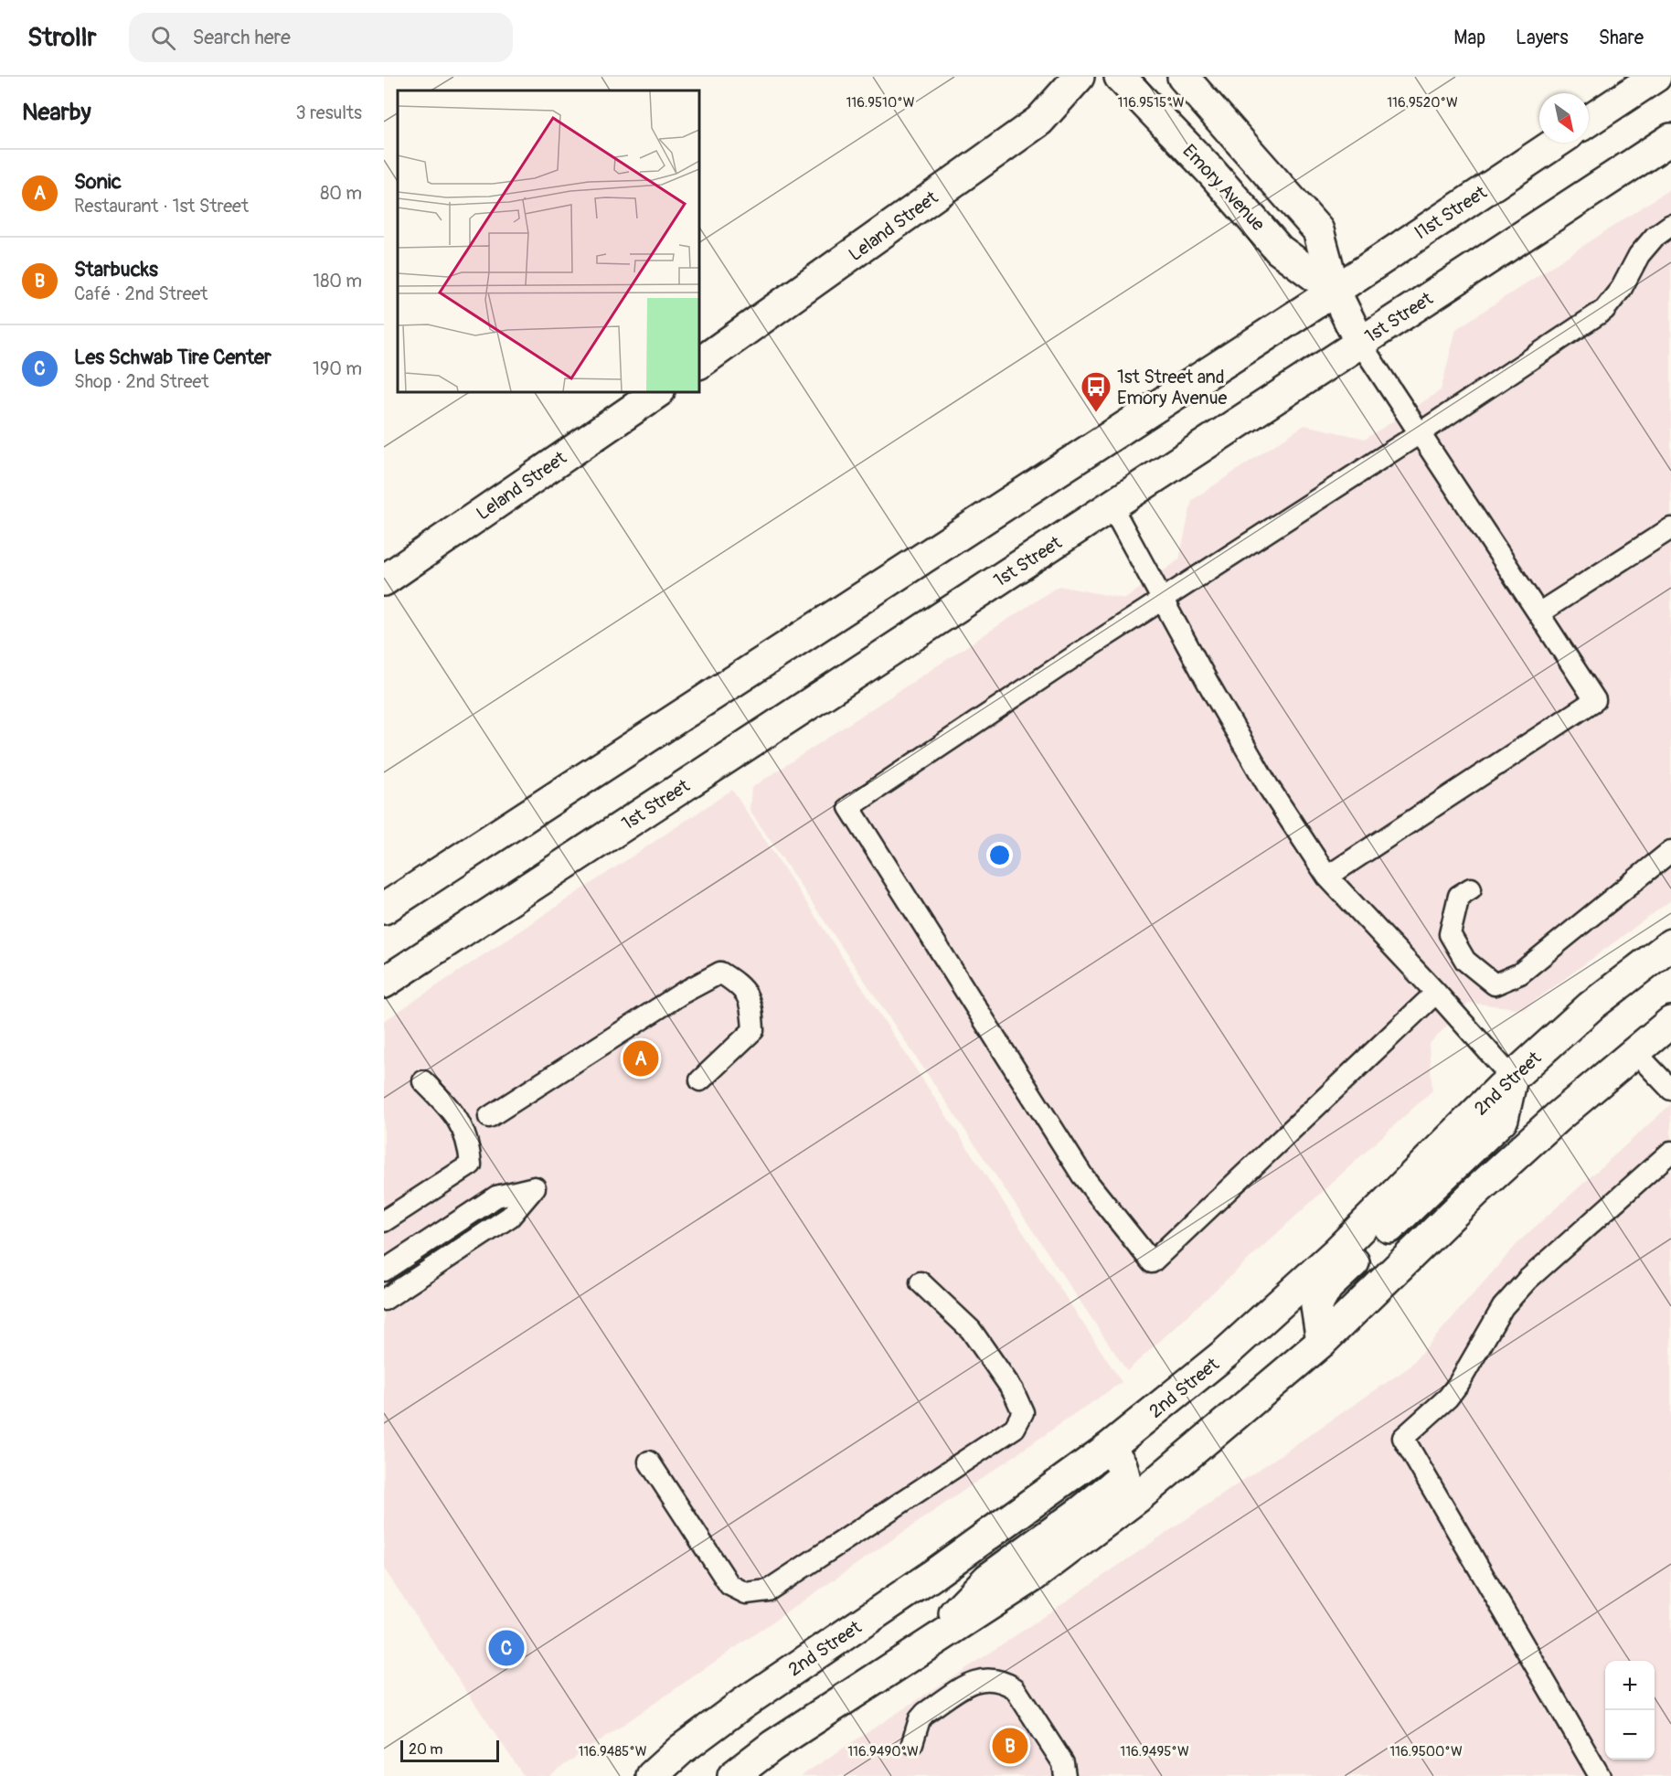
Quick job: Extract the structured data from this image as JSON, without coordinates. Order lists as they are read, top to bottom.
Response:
{
  "streets": {
    "street": [
      "Emory Avenue",
      "l1st Street",
      "Leland Street",
      "1st Street",
      "2nd Street"
    ]
  },
  "crossings": [
    ["Emory Avenue", "l1st Street"],
    ["Emory Avenue", "1st Street"]
  ],
  "places": {
    "bus stop": ["1st Street and Emory Avenue"]
  },
  "scale_bar": "20 m",
  "north": "bottom right",
  "page": {
    "header": "Strollr",
    "search": "Search here",
    "nav": ["Map", "Layers", "Share"],
    "heading": ["Nearby", "3 results"],
    "list": [
      {
        "mark": "A",
        "name": "Sonic",
        "note": "Restaurant · 1st Street",
        "value": "80 m"
      },
      {
        "mark": "B",
        "name": "Starbucks",
        "note": "Café · 2nd Street",
        "value": "180 m"
      },
      {
        "mark": "C",
        "name": "Les Schwab Tire Center",
        "note": "Shop · 2nd Street",
        "value": "190 m"
      }
    ],
    "pins": ["A", "C", "B"],
    "map_buttons": ["+", "−"],
    "scale": "20 m"
  },
  "coordinates": [
    "116.9510°W",
    "116.9515°W",
    "116.9520°W",
    "116.9485°W",
    "116.9490°W",
    "116.9495°W",
    "116.9500°W"
  ]
}
